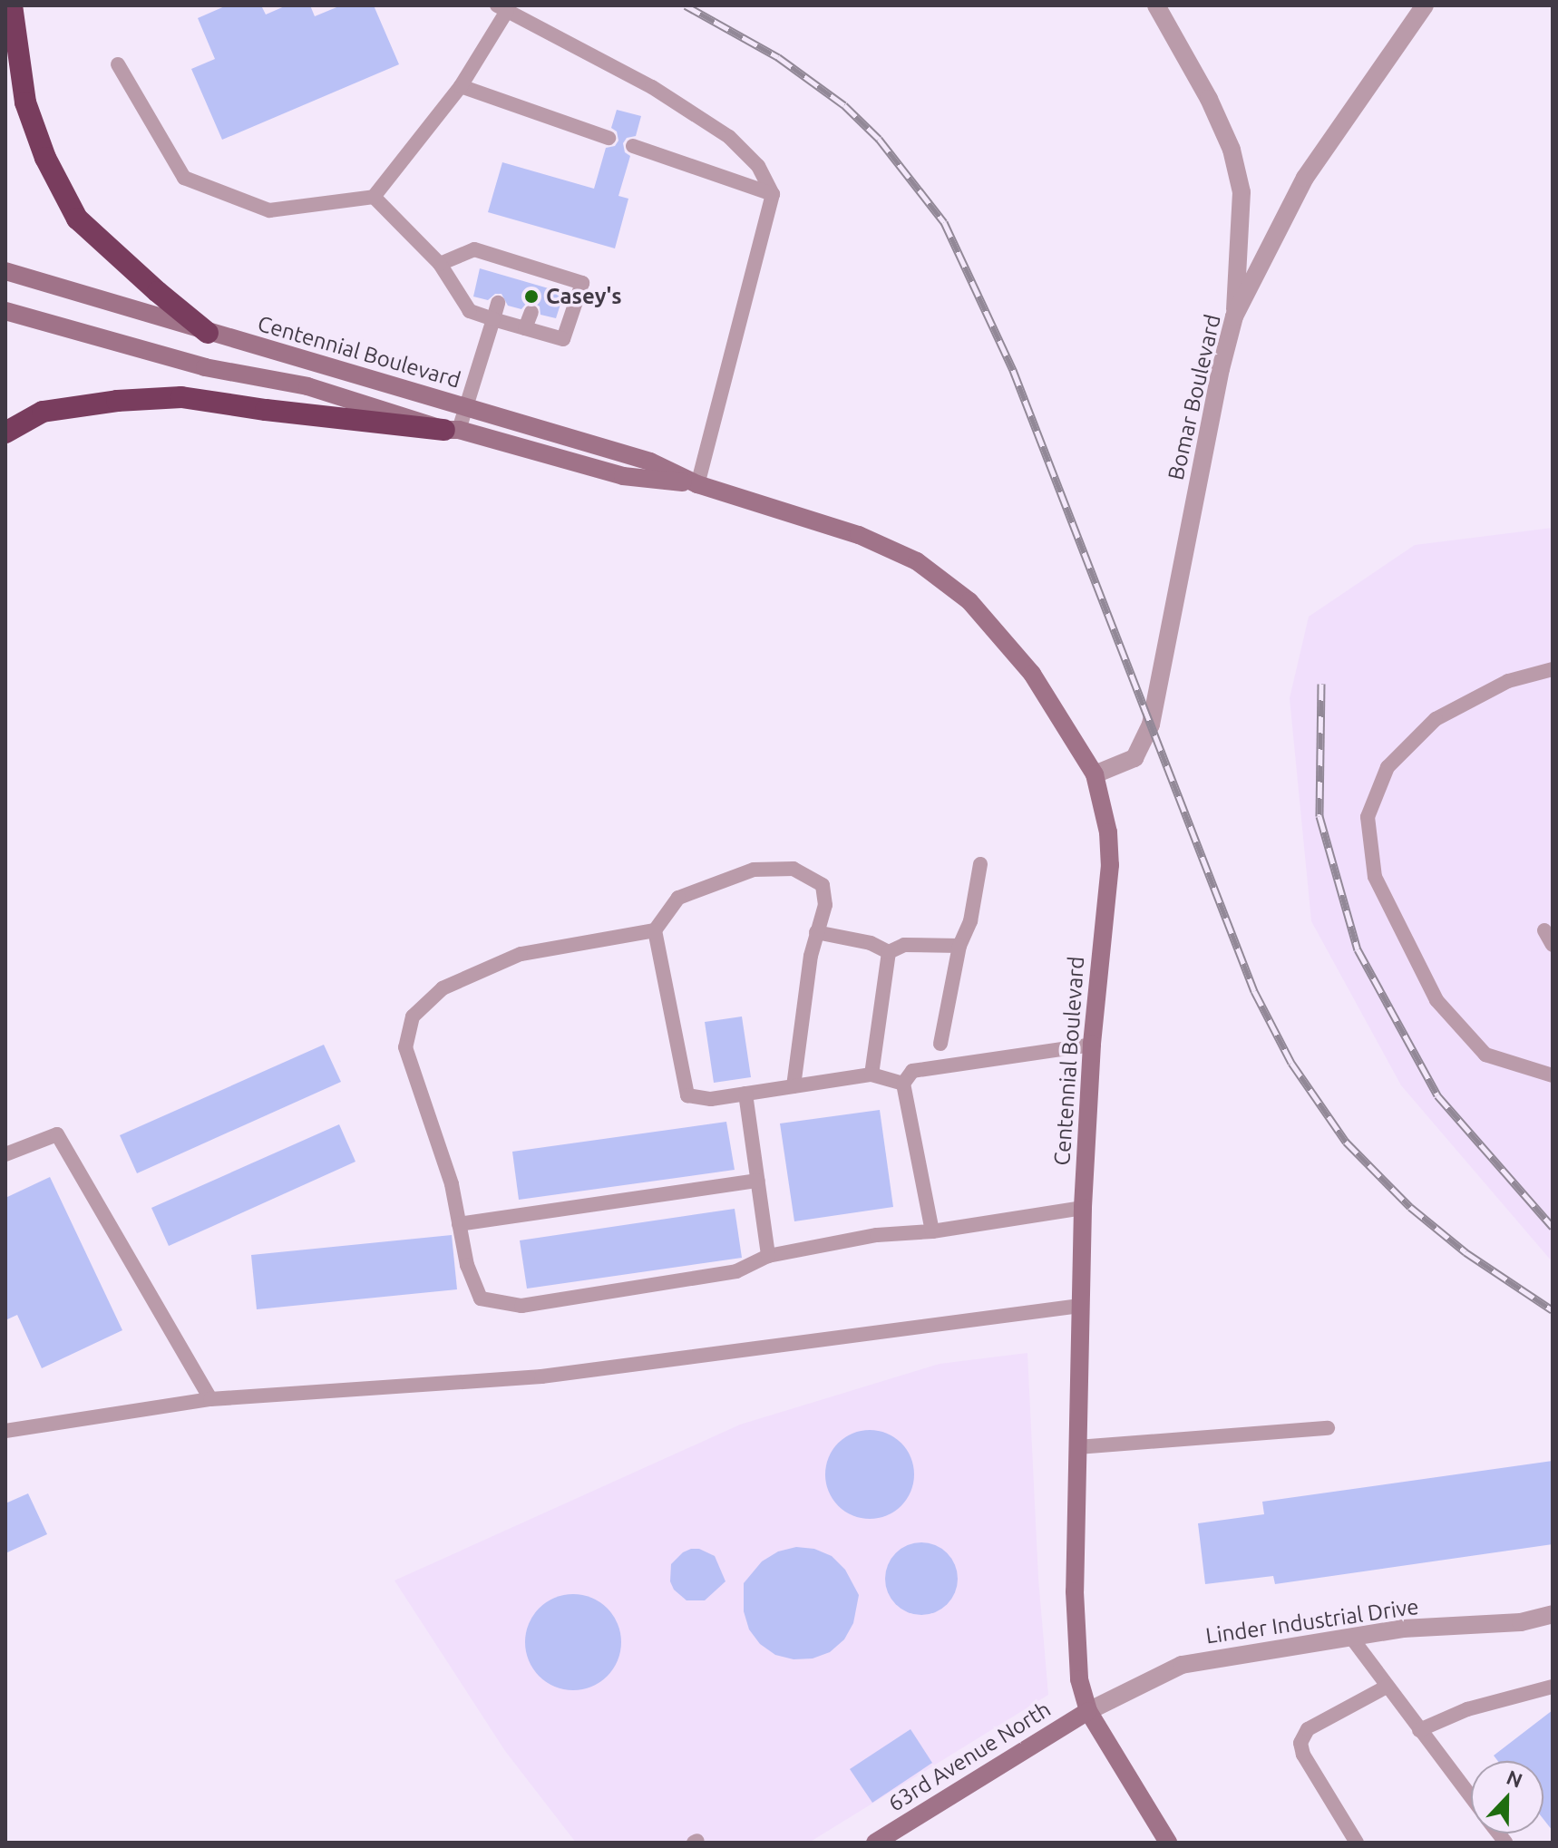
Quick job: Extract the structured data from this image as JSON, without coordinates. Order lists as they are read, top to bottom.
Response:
{
  "streets": {
    "main road": ["Centennial Boulevard", "63rd Avenue North"],
    "street": ["Bomar Boulevard", "Linder Industrial Drive"]
  },
  "crossings": [
    ["Centennial Boulevard", "Bomar Boulevard"],
    ["Centennial Boulevard", "Linder Industrial Drive"],
    ["Centennial Boulevard", "63rd Avenue North"],
    ["Linder Industrial Drive", "63rd Avenue North"]
  ],
  "places": ["Casey's"],
  "north": "top"
}
